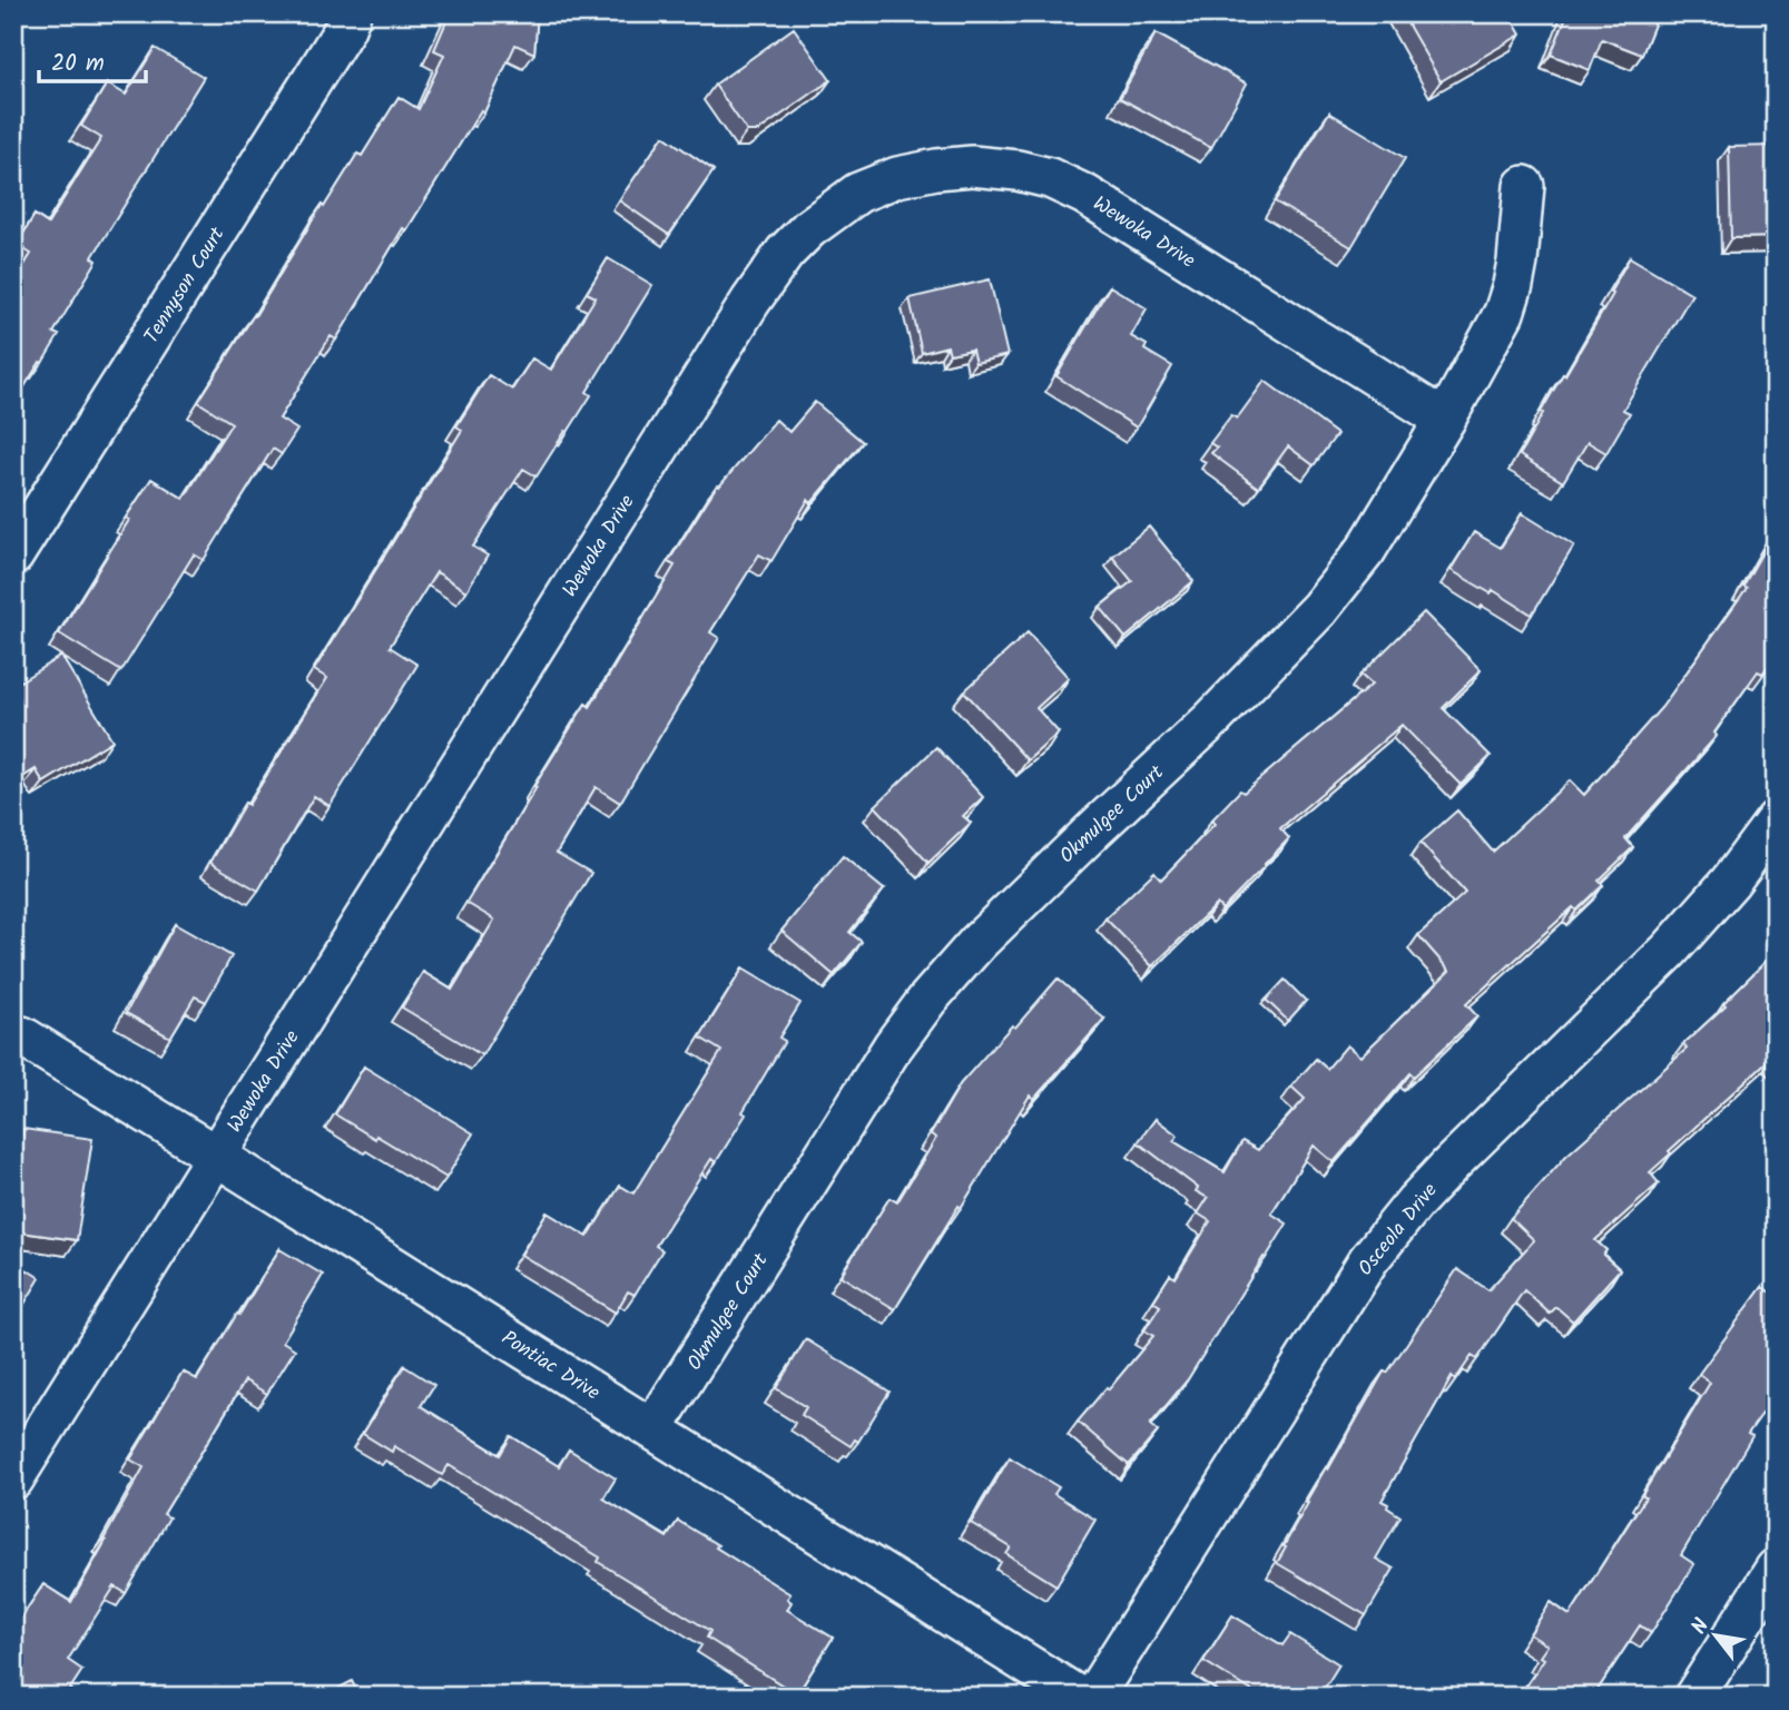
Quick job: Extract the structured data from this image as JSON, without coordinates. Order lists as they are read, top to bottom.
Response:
{
  "streets": {
    "street": [
      "Wewoka Drive",
      "Tennyson Court",
      "Okmulgee Court",
      "Osceola Drive",
      "Pontiac Drive"
    ]
  },
  "crossings": [
    ["Wewoka Drive", "Okmulgee Court"],
    ["Wewoka Drive", "Pontiac Drive"],
    ["Okmulgee Court", "Pontiac Drive"]
  ],
  "scale_bar": "20 m",
  "north": "top left"
}
